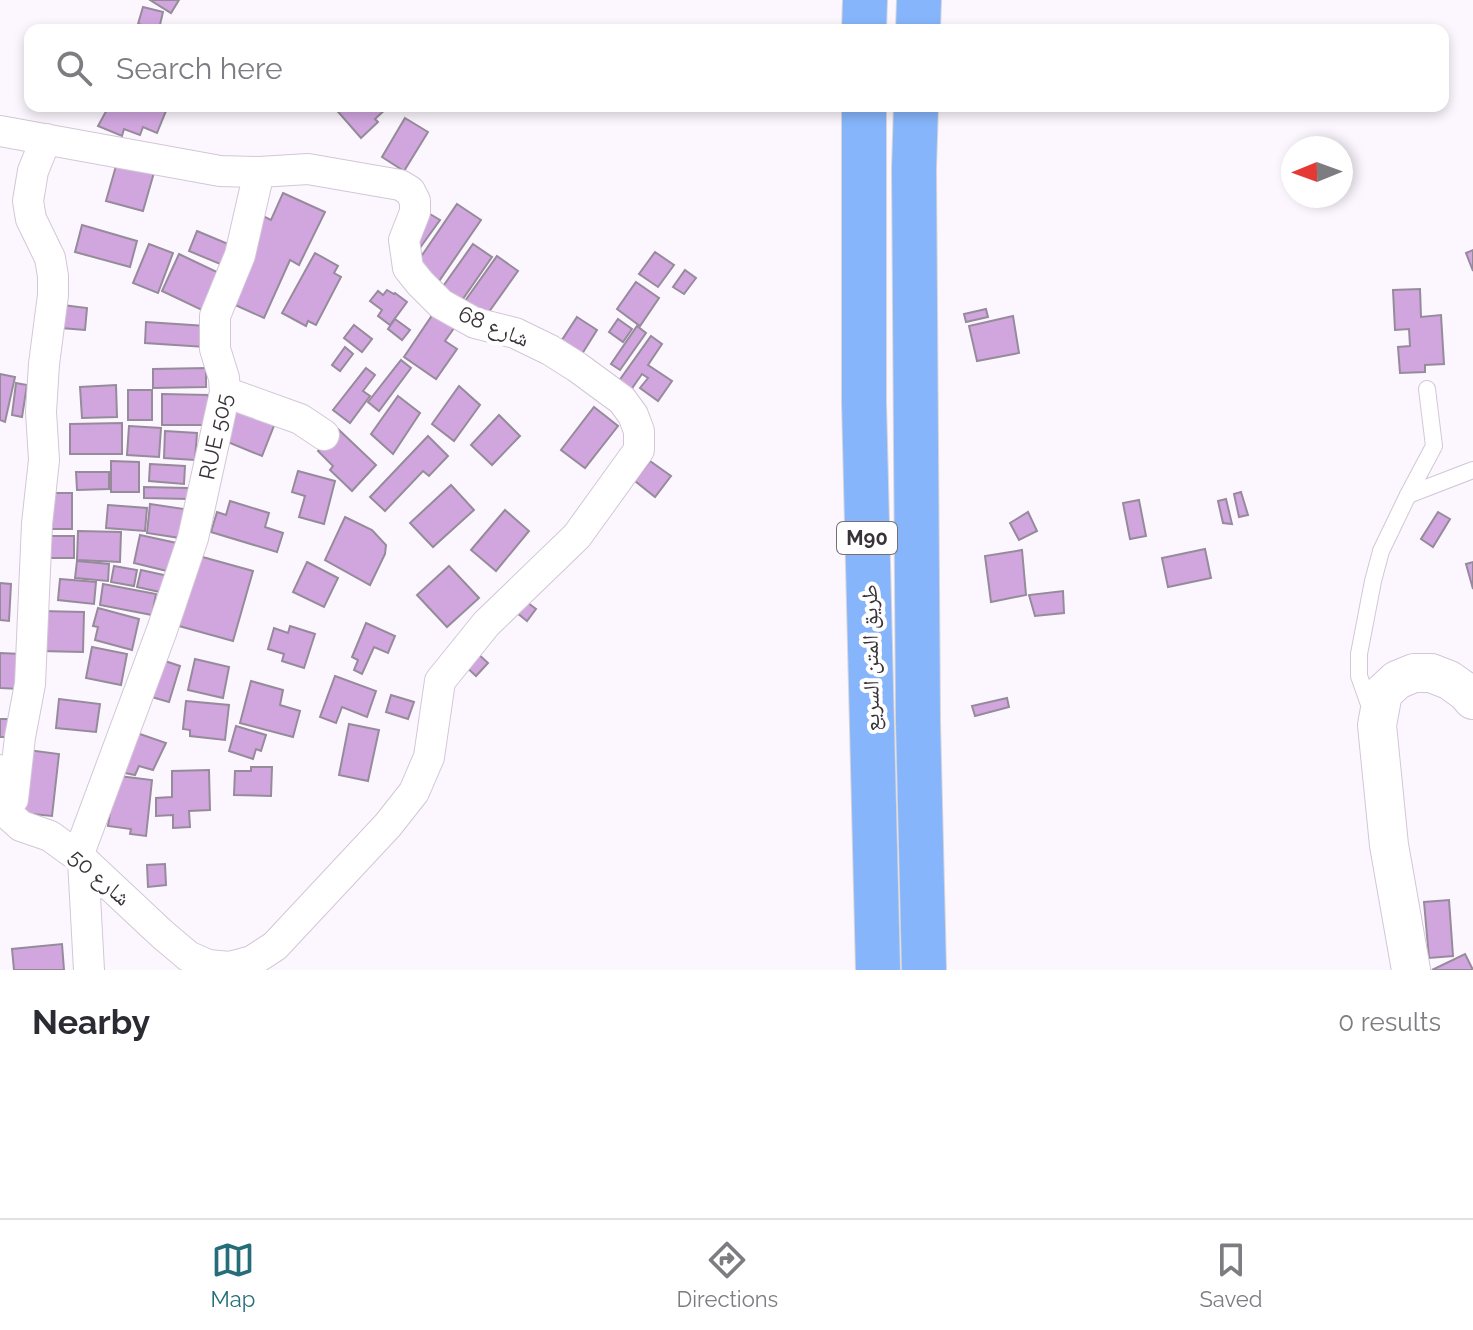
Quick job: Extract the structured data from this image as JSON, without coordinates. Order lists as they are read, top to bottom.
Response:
{
  "streets": {
    "highway": ["M90", "طريق المتن السريع"],
    "street": ["شارع 68", "RUE 505", "شارع 50"]
  },
  "crossings": [
    ["شارع 68", "RUE 505"],
    ["شارع 68", "شارع 50"],
    ["RUE 505", "شارع 50"]
  ],
  "north": "left",
  "page": {
    "search": "Search here",
    "heading": ["Nearby", "0 results"],
    "nav": ["Map", "Directions", "Saved"]
  }
}
